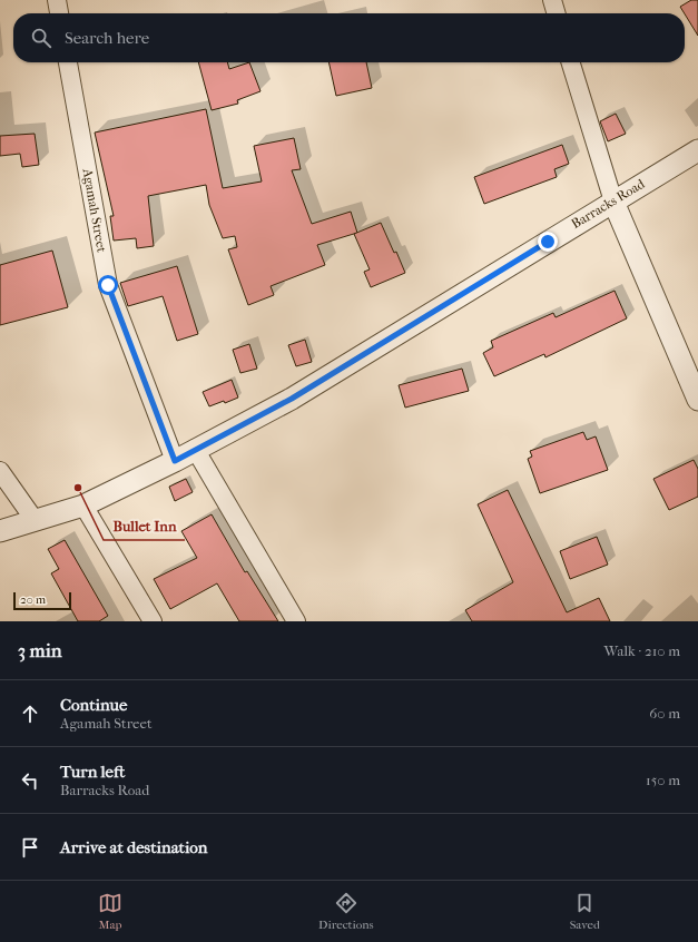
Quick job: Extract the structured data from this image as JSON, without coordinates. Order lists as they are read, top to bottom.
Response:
{
  "streets": {
    "street": ["Barracks Road", "Agamah Street"]
  },
  "crossings": [
    ["Barracks Road", "Agamah Street"]
  ],
  "places": ["Bullet Inn"],
  "scale_bar": "20 m",
  "page": {
    "search": "Search here",
    "scale": "20 m",
    "heading": ["3 min", "Walk · 210 m"],
    "list": [
      ["Continue", "Agamah Street", "60 m"],
      ["Turn left", "Barracks Road", "150 m"],
      "Arrive at destination"
    ],
    "nav": ["Map", "Directions", "Saved"]
  }
}
